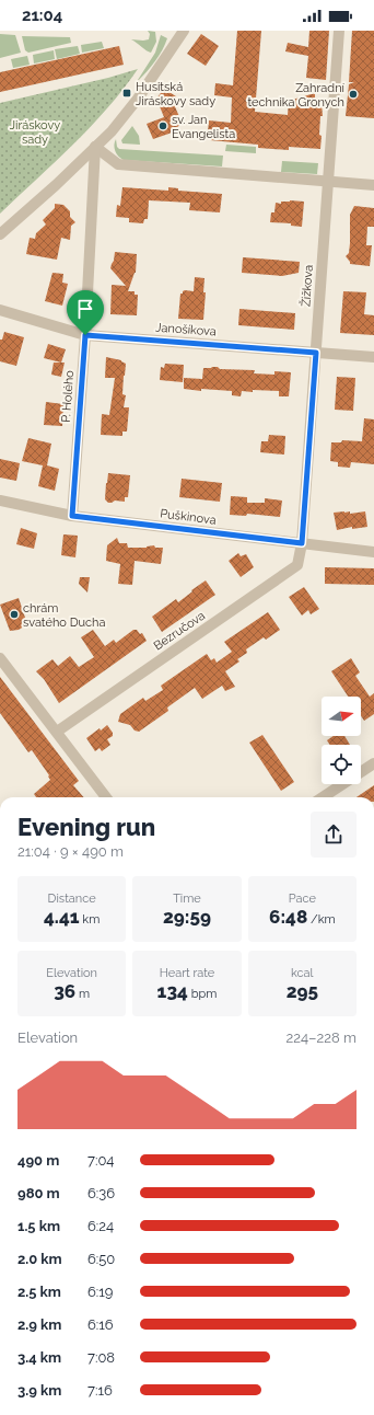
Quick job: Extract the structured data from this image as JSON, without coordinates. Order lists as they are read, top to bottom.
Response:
{
  "streets": {
    "street": [
      "Žižkova",
      "Janošíkova",
      "P. Holého",
      "Puškinova",
      "Bezručova"
    ]
  },
  "crossings": [
    ["Žižkova", "Janošíkova"],
    ["Žižkova", "Puškinova"],
    ["Žižkova", "Bezručova"],
    ["Janošíkova", "P. Holého"],
    ["P. Holého", "Puškinova"],
    ["Puškinova", "Bezručova"]
  ],
  "parks": ["Jiráskovy sady"],
  "places": {
    "transit": ["Husitská Jiráskovy sady"],
    "other": ["Zahradní technika Gronych", "sv. Jan Evangelista", "chrám svatého Ducha"]
  },
  "north": "right",
  "page": {
    "status": "21:04",
    "heading": ["Evening run", "21:04 · 9 × 490 m"],
    "stats": [
      ["Distance", "4.41 km"],
      ["Time", "29:59"],
      ["Pace", "6:48 /km"],
      ["Elevation", "36 m"],
      ["Heart rate", "134 bpm"],
      ["kcal", "295"]
    ],
    "chart": ["Elevation", "224–228 m"],
    "list": [
      {
        "name": "490 m",
        "note": "7:04"
      },
      {
        "name": "980 m",
        "note": "6:36"
      },
      {
        "name": "1.5 km",
        "note": "6:24"
      },
      {
        "name": "2.0 km",
        "note": "6:50"
      },
      {
        "name": "2.5 km",
        "note": "6:19"
      },
      {
        "name": "2.9 km",
        "note": "6:16"
      },
      {
        "name": "3.4 km",
        "note": "7:08"
      },
      {
        "name": "3.9 km",
        "note": "7:16"
      }
    ]
  }
}
